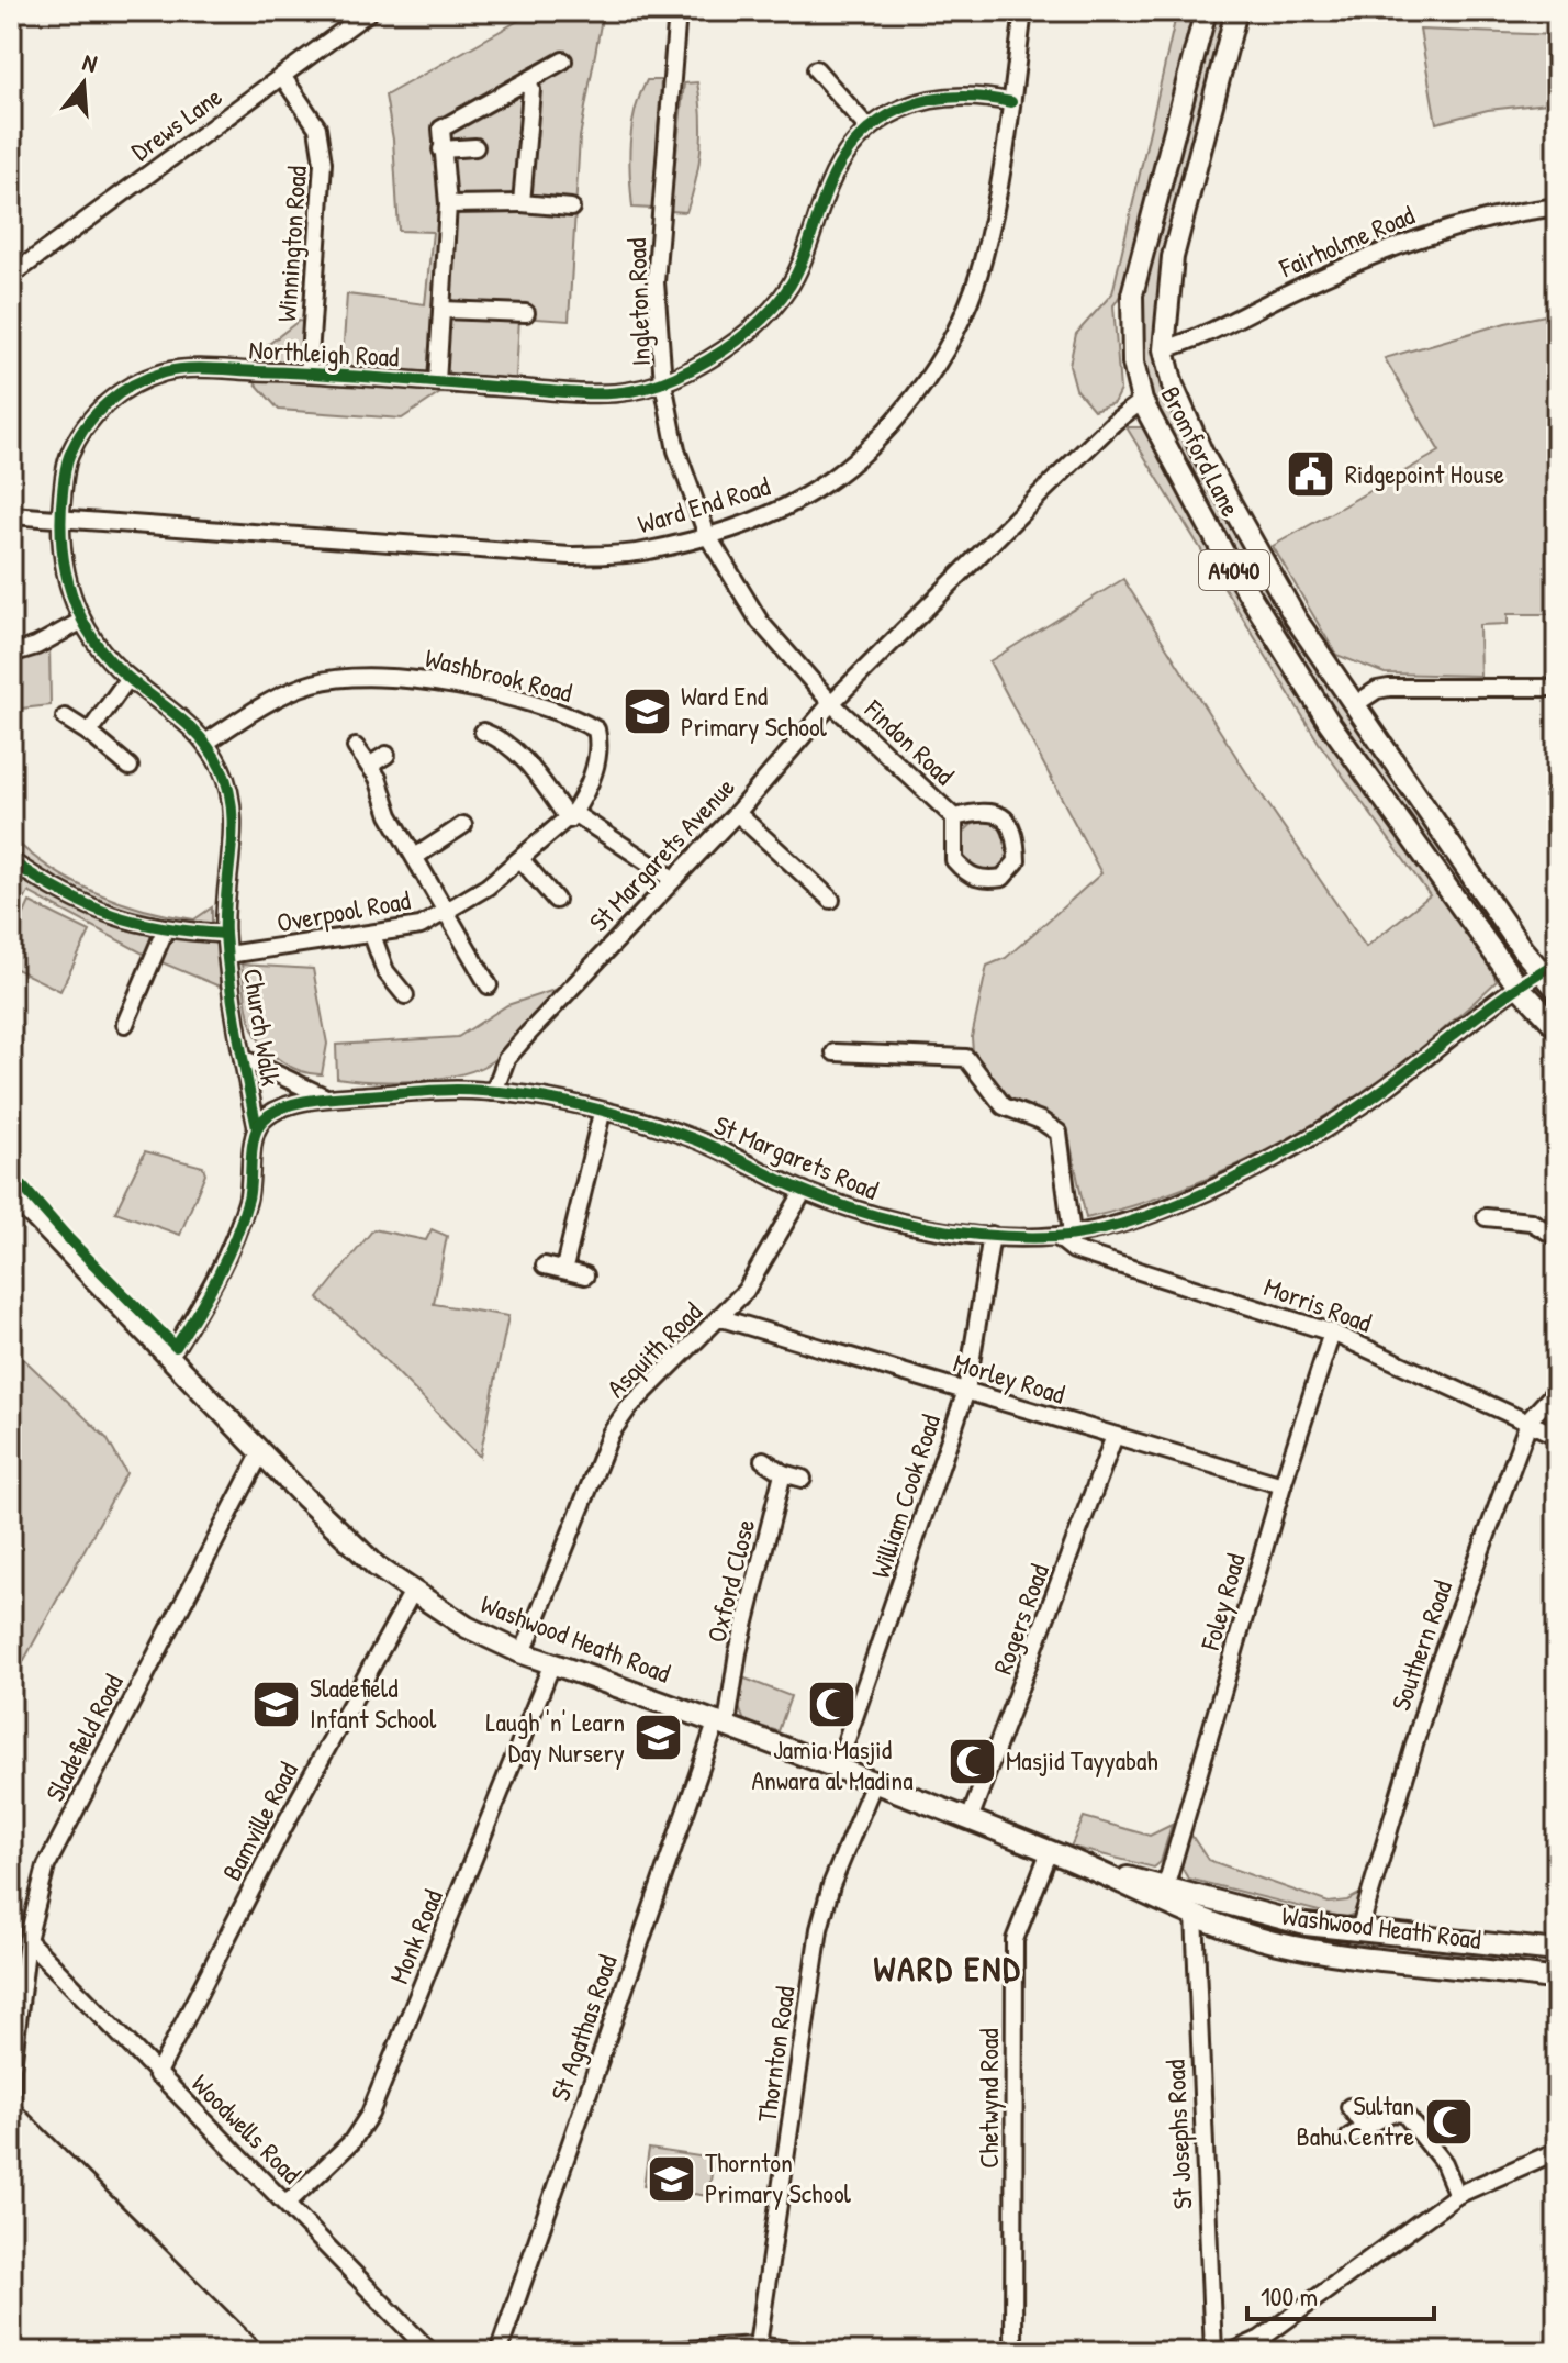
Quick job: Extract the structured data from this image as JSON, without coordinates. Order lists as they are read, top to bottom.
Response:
{
  "streets": {
    "main road": ["Bromford Lane", "A4040", "Washwood Heath Road"],
    "street": [
      "Drews Lane",
      "Fairholme Road",
      "Winnington Road",
      "Ingleton Road",
      "Northleigh Road",
      "Ward End Road",
      "Washbrook Road",
      "Findon Road",
      "St Margarets Avenue",
      "Overpool Road",
      "Church Walk",
      "St Margarets Road",
      "Morris Road",
      "Asquith Road",
      "Morley Road",
      "William Cook Road",
      "Oxford Close",
      "Foley Road",
      "Rogers Road",
      "Southern Road",
      "Sladefield Road",
      "Bamville Road",
      "Monk Road",
      "St Agathas Road",
      "Thornton Road",
      "Chetwynd Road",
      "Woodwells Road",
      "St Josephs Road"
    ]
  },
  "crossings": [
    ["Drews Lane", "Winnington Road"],
    ["Fairholme Road", "Bromford Lane"],
    ["Winnington Road", "Northleigh Road"],
    ["Ingleton Road", "Northleigh Road"],
    ["Ingleton Road", "Ward End Road"],
    ["Ingleton Road", "Findon Road"],
    ["Ingleton Road", "St Margarets Avenue"],
    ["Northleigh Road", "Ward End Road"],
    ["Northleigh Road", "Washbrook Road"],
    ["Northleigh Road", "Church Walk"],
    ["Bromford Lane", "St Margarets Avenue"],
    ["Bromford Lane", "St Margarets Road"],
    ["Washbrook Road", "Overpool Road"],
    ["Findon Road", "St Margarets Avenue"],
    ["St Margarets Avenue", "St Margarets Road"],
    ["Overpool Road", "Church Walk"],
    ["Church Walk", "St Margarets Road"],
    ["St Margarets Road", "Morris Road"],
    ["St Margarets Road", "Asquith Road"],
    ["St Margarets Road", "William Cook Road"],
    ["Morris Road", "Foley Road"],
    ["Morris Road", "Southern Road"],
    ["Asquith Road", "Morley Road"],
    ["Asquith Road", "Washwood Heath Road"],
    ["Morley Road", "William Cook Road"],
    ["Morley Road", "Foley Road"],
    ["Morley Road", "Rogers Road"],
    ["William Cook Road", "Washwood Heath Road"],
    ["Oxford Close", "Washwood Heath Road"],
    ["Oxford Close", "St Agathas Road"],
    ["Foley Road", "Washwood Heath Road"],
    ["Rogers Road", "Washwood Heath Road"],
    ["Washwood Heath Road", "Southern Road"],
    ["Washwood Heath Road", "Sladefield Road"],
    ["Washwood Heath Road", "Bamville Road"],
    ["Washwood Heath Road", "Monk Road"],
    ["Washwood Heath Road", "St Agathas Road"],
    ["Washwood Heath Road", "Thornton Road"],
    ["Washwood Heath Road", "Chetwynd Road"],
    ["Washwood Heath Road", "St Josephs Road"],
    ["Sladefield Road", "Woodwells Road"],
    ["Bamville Road", "Woodwells Road"],
    ["Monk Road", "Woodwells Road"]
  ],
  "districts": ["WARD END"],
  "places": {
    "public building": ["Ridgepoint House"],
    "school or university": [
      "Ward End Primary School",
      "Sladefield Infant School",
      "Laugh 'n' Learn Day Nursery",
      "Thornton Primary School"
    ],
    "mosque": ["Jamia Masjid Anwara al Madina", "Masjid Tayyabah", "Sultan Bahu Centre"]
  },
  "scale_bar": "100 m",
  "north": "top"
}
